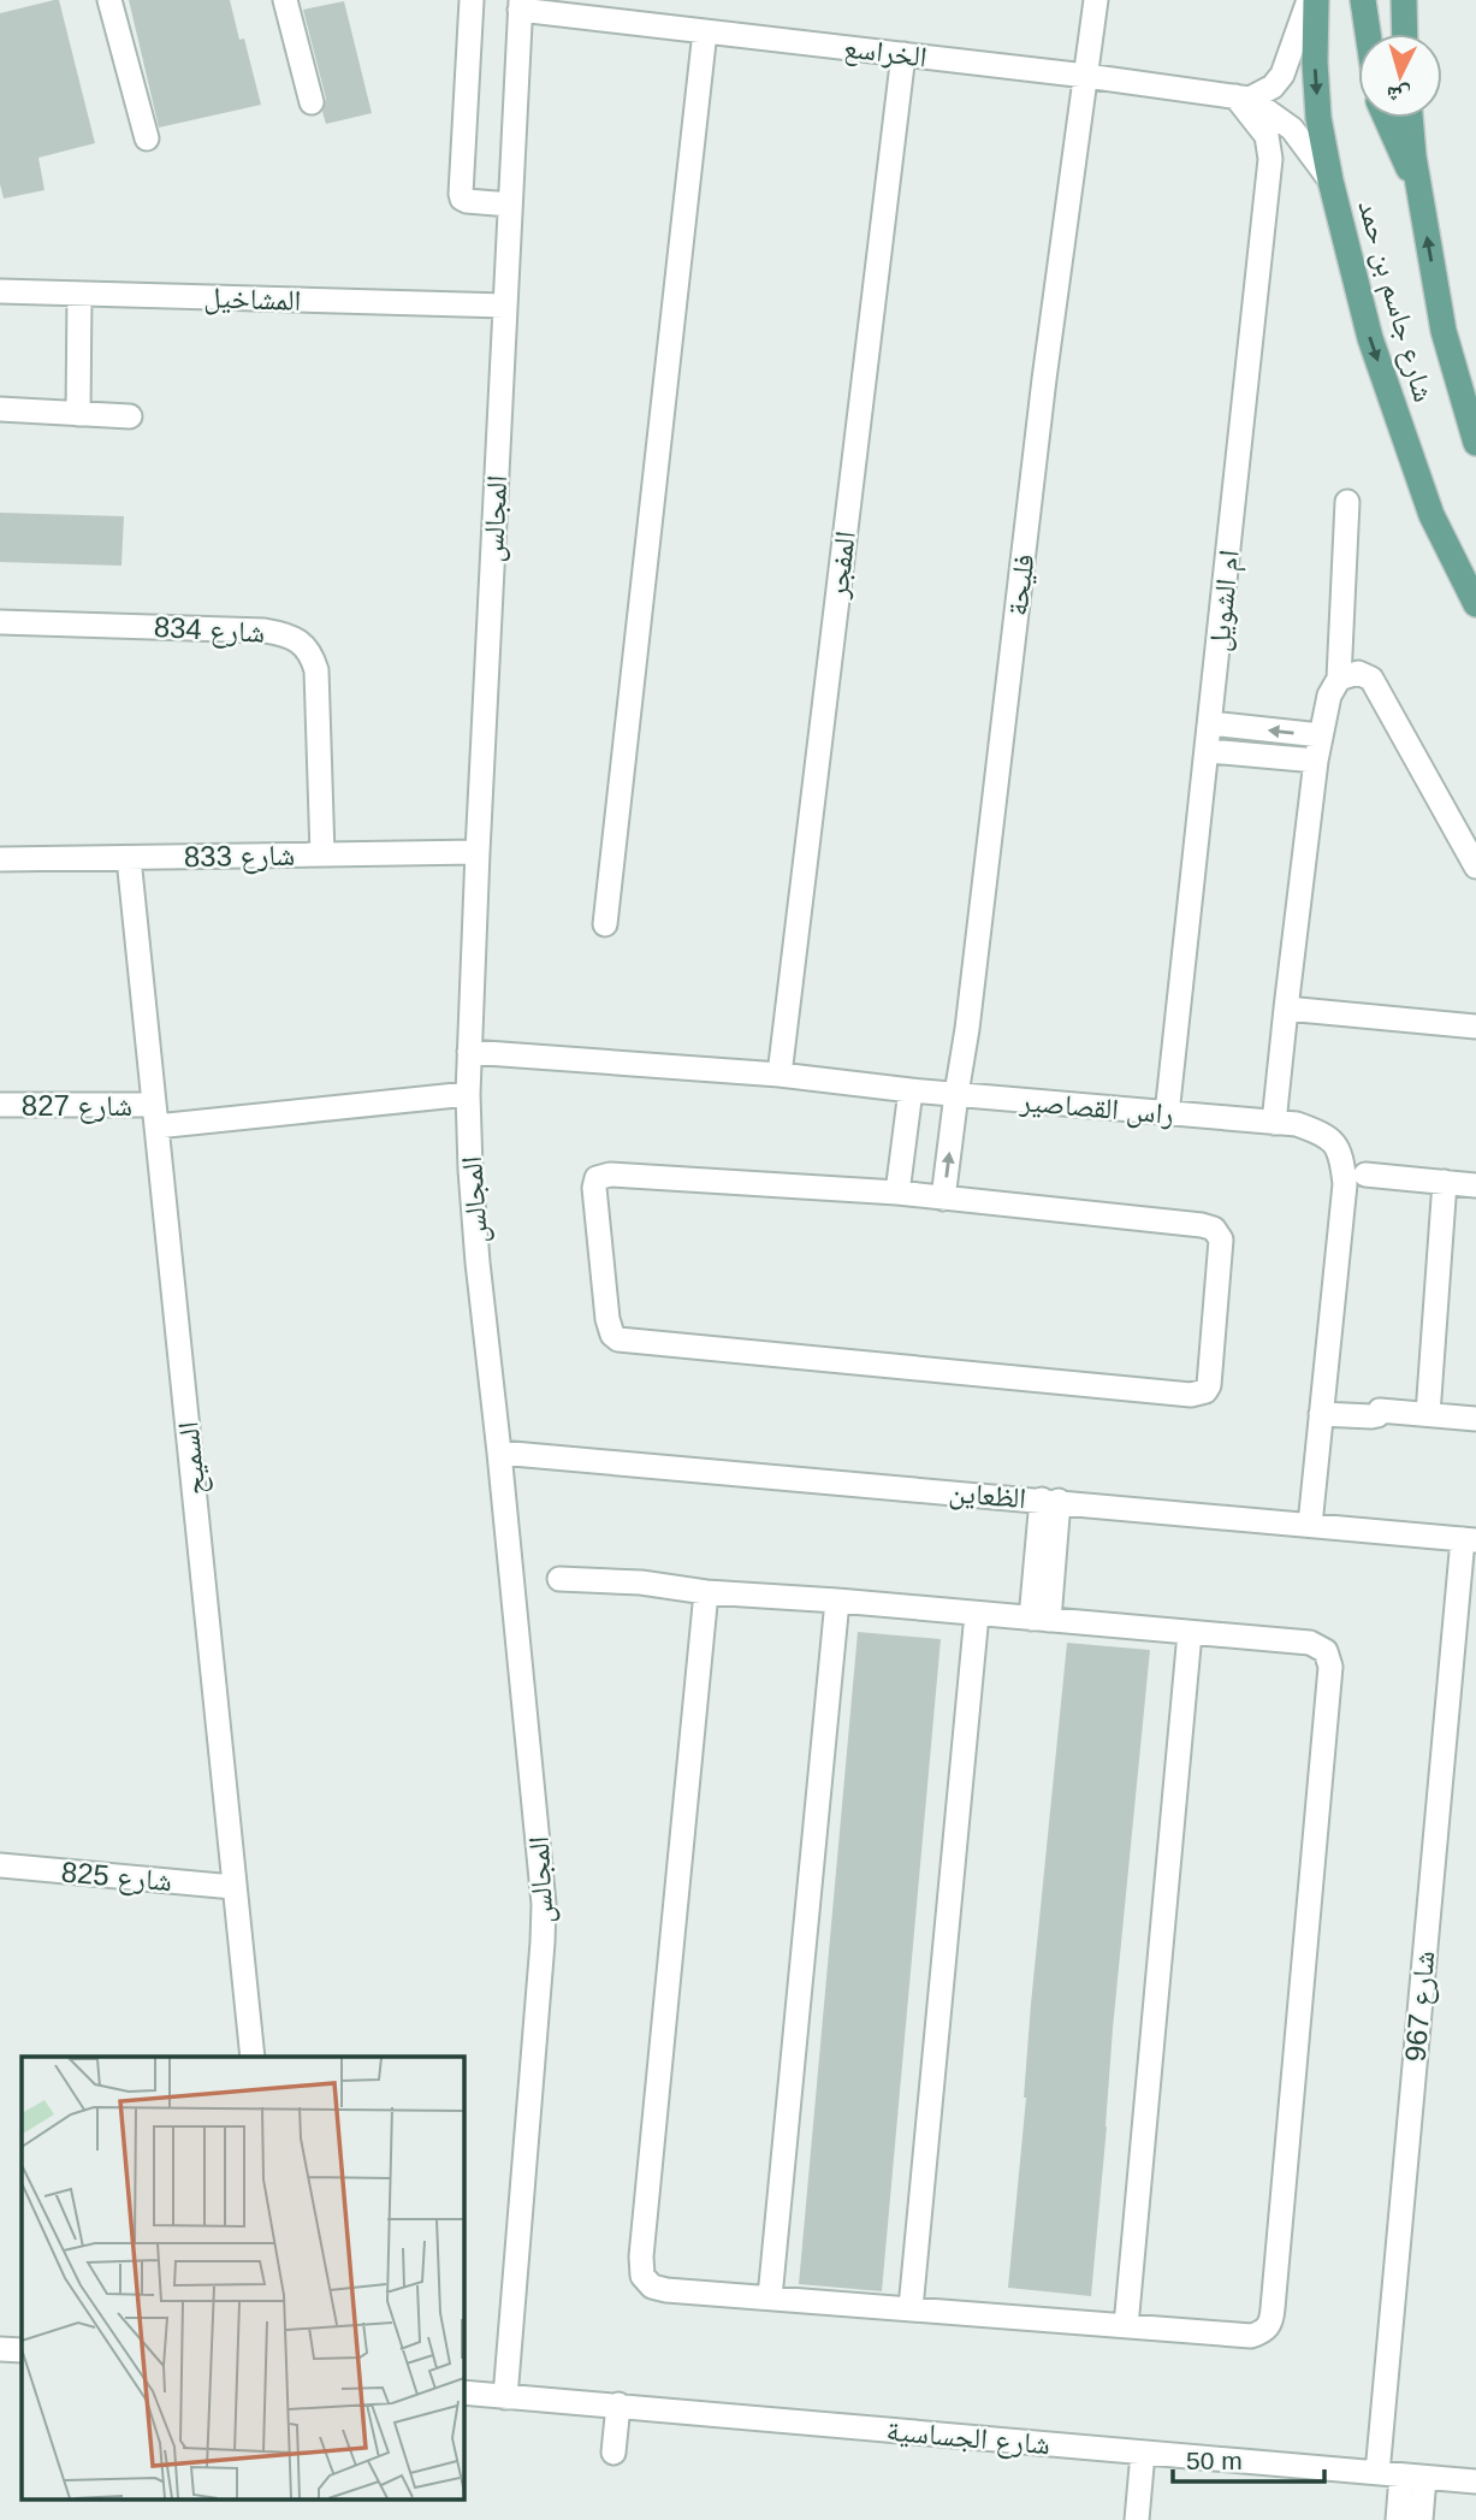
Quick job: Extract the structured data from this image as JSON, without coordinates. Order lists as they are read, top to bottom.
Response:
{
  "streets": {
    "main road": ["شارع جاسم بن حمد"],
    "street": [
      "الخراسع",
      "المشاخيل",
      "المجالس",
      "المفجر",
      "فليحة",
      "ام الشويل",
      "شارع 834",
      "شارع 833",
      "شارع 827",
      "راس القصاصير",
      "السميح",
      "الظعاين",
      "شارع 825",
      "شارع 967",
      "شارع الجساسية"
    ]
  },
  "crossings": [
    ["الخراسع", "شارع جاسم بن حمد"],
    ["الخراسع", "المجالس"],
    ["الخراسع", "المفجر"],
    ["الخراسع", "فليحة"],
    ["الخراسع", "ام الشويل"],
    ["المشاخيل", "المجالس"],
    ["المجالس", "شارع 833"],
    ["المجالس", "شارع 827"],
    ["المجالس", "راس القصاصير"],
    ["المجالس", "الظعاين"],
    ["المجالس", "شارع الجساسية"],
    ["المفجر", "راس القصاصير"],
    ["فليحة", "راس القصاصير"],
    ["ام الشويل", "راس القصاصير"],
    ["شارع 834", "شارع 833"],
    ["شارع 833", "السميح"],
    ["شارع 827", "السميح"],
    ["راس القصاصير", "الظعاين"],
    ["السميح", "شارع 825"],
    ["الظعاين", "شارع 967"],
    ["شارع 967", "شارع الجساسية"]
  ],
  "scale_bar": "50 m",
  "north": "bottom"
}
